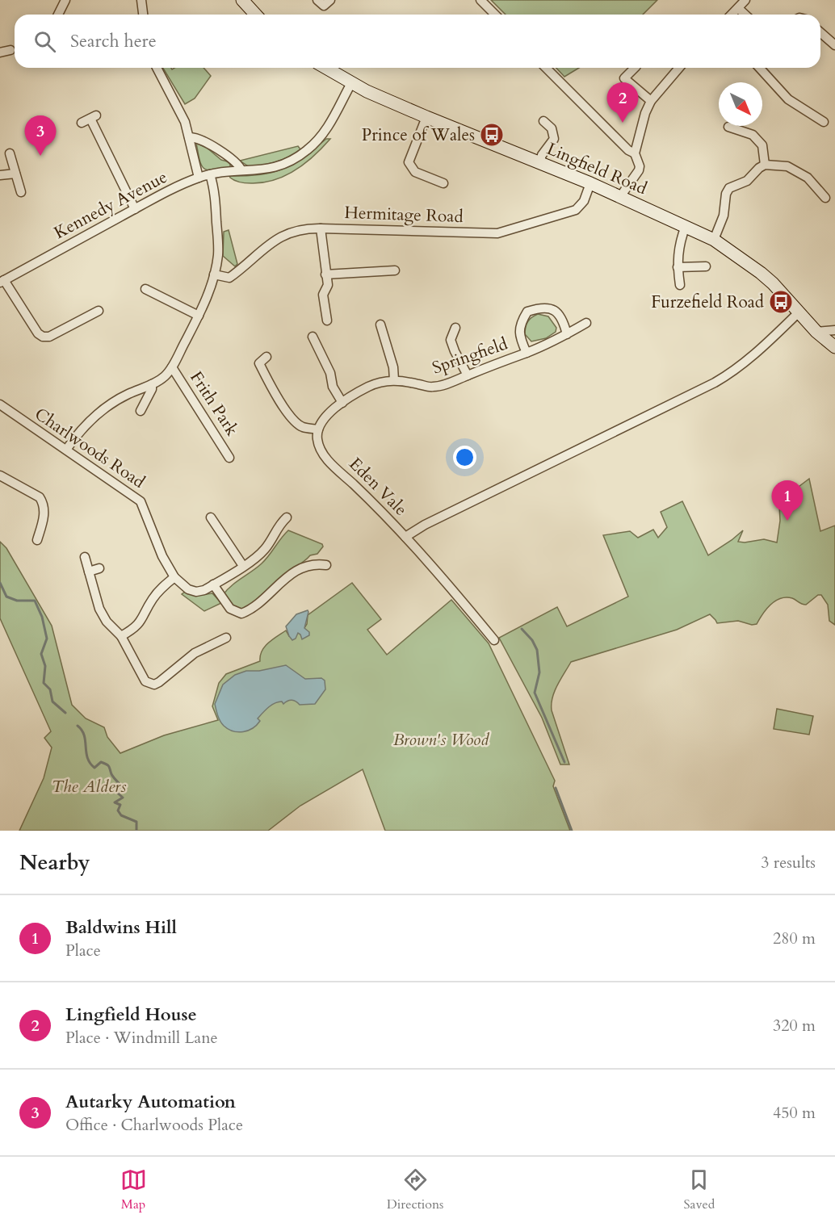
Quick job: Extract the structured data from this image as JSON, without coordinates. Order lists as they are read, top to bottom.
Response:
{
  "streets": {
    "street": [
      "Lingfield Road",
      "Kennedy Avenue",
      "Hermitage Road",
      "Springfield",
      "Frith Park",
      "Charlwoods Road",
      "Eden Vale"
    ]
  },
  "crossings": [
    ["Lingfield Road", "Kennedy Avenue"],
    ["Lingfield Road", "Hermitage Road"],
    ["Springfield", "Eden Vale"]
  ],
  "parks": ["Brown's Wood", "The Alders"],
  "places": {
    "bus stop": ["Prince of Wales", "Furzefield Road"]
  },
  "north": "bottom right",
  "page": {
    "search": "Search here",
    "pins": ["2", "3", "1"],
    "heading": ["Nearby", "3 results"],
    "list": [
      {
        "mark": "1",
        "name": "Baldwins Hill",
        "note": "Place",
        "value": "280 m"
      },
      {
        "mark": "2",
        "name": "Lingfield House",
        "note": "Place · Windmill Lane",
        "value": "320 m"
      },
      {
        "mark": "3",
        "name": "Autarky Automation",
        "note": "Office · Charlwoods Place",
        "value": "450 m"
      }
    ],
    "nav": ["Map", "Directions", "Saved"]
  }
}
